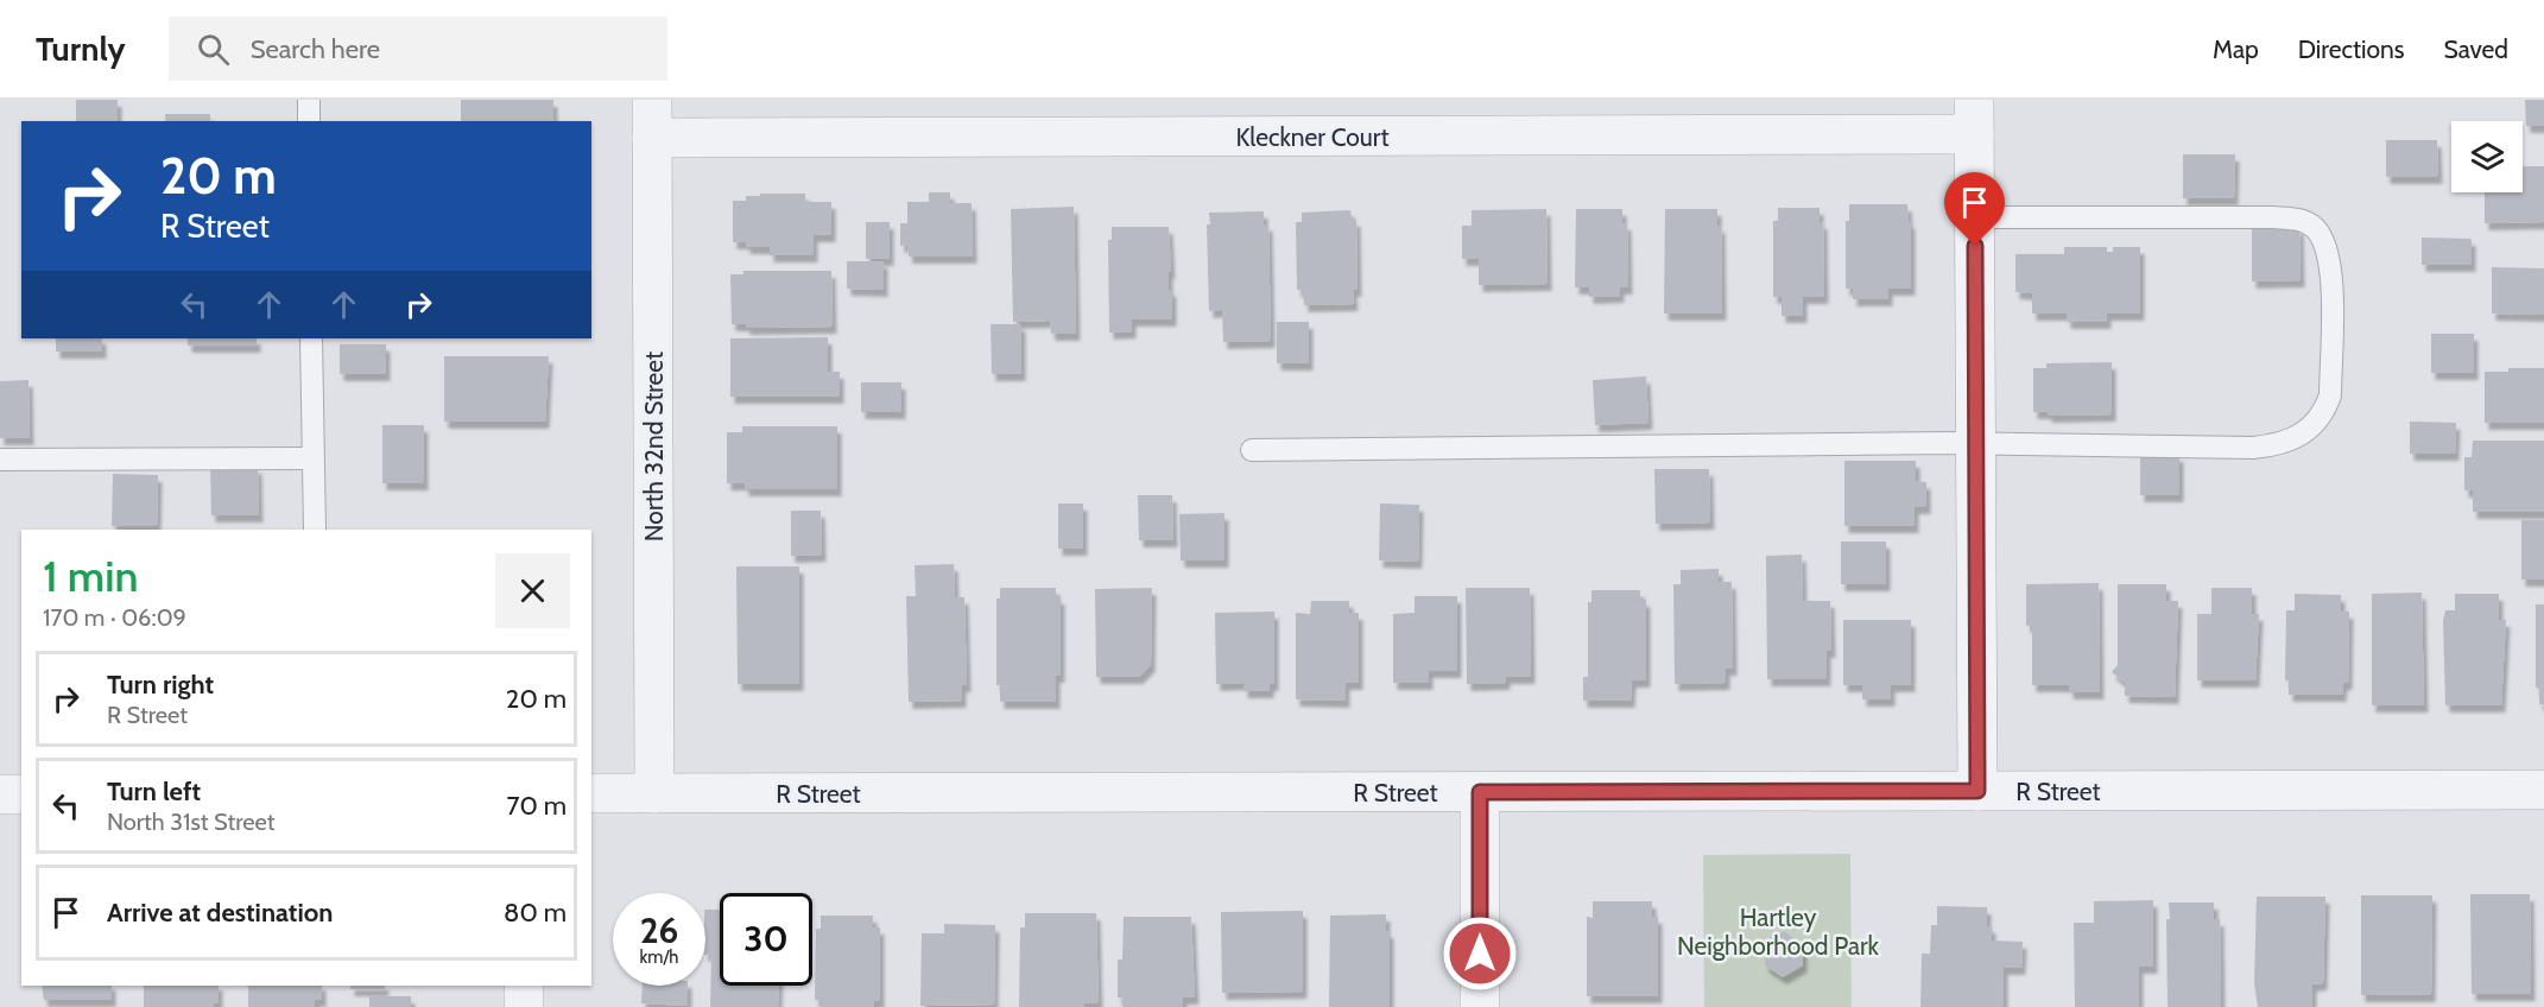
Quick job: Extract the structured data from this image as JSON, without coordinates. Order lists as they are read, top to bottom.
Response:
{
  "streets": {
    "street": ["Kleckner Court", "North 32nd Street", "R Street"]
  },
  "crossings": [
    ["Kleckner Court", "North 32nd Street"],
    ["North 32nd Street", "R Street"]
  ],
  "parks": ["Hartley Neighborhood Park"],
  "page": {
    "header": "Turnly",
    "search": "Search here",
    "nav": ["Map", "Directions", "Saved"],
    "turn": ["20 m", "R Street"],
    "heading": ["1 min", "170 m · 06:09"],
    "list": [
      {
        "name": "Turn right",
        "note": "R Street",
        "value": "20 m"
      },
      {
        "name": "Turn left",
        "note": "North 31st Street",
        "value": "70 m"
      },
      {
        "name": "Arrive at destination",
        "value": "80 m"
      }
    ],
    "speed": "26 km/h",
    "limit": "30"
  }
}
